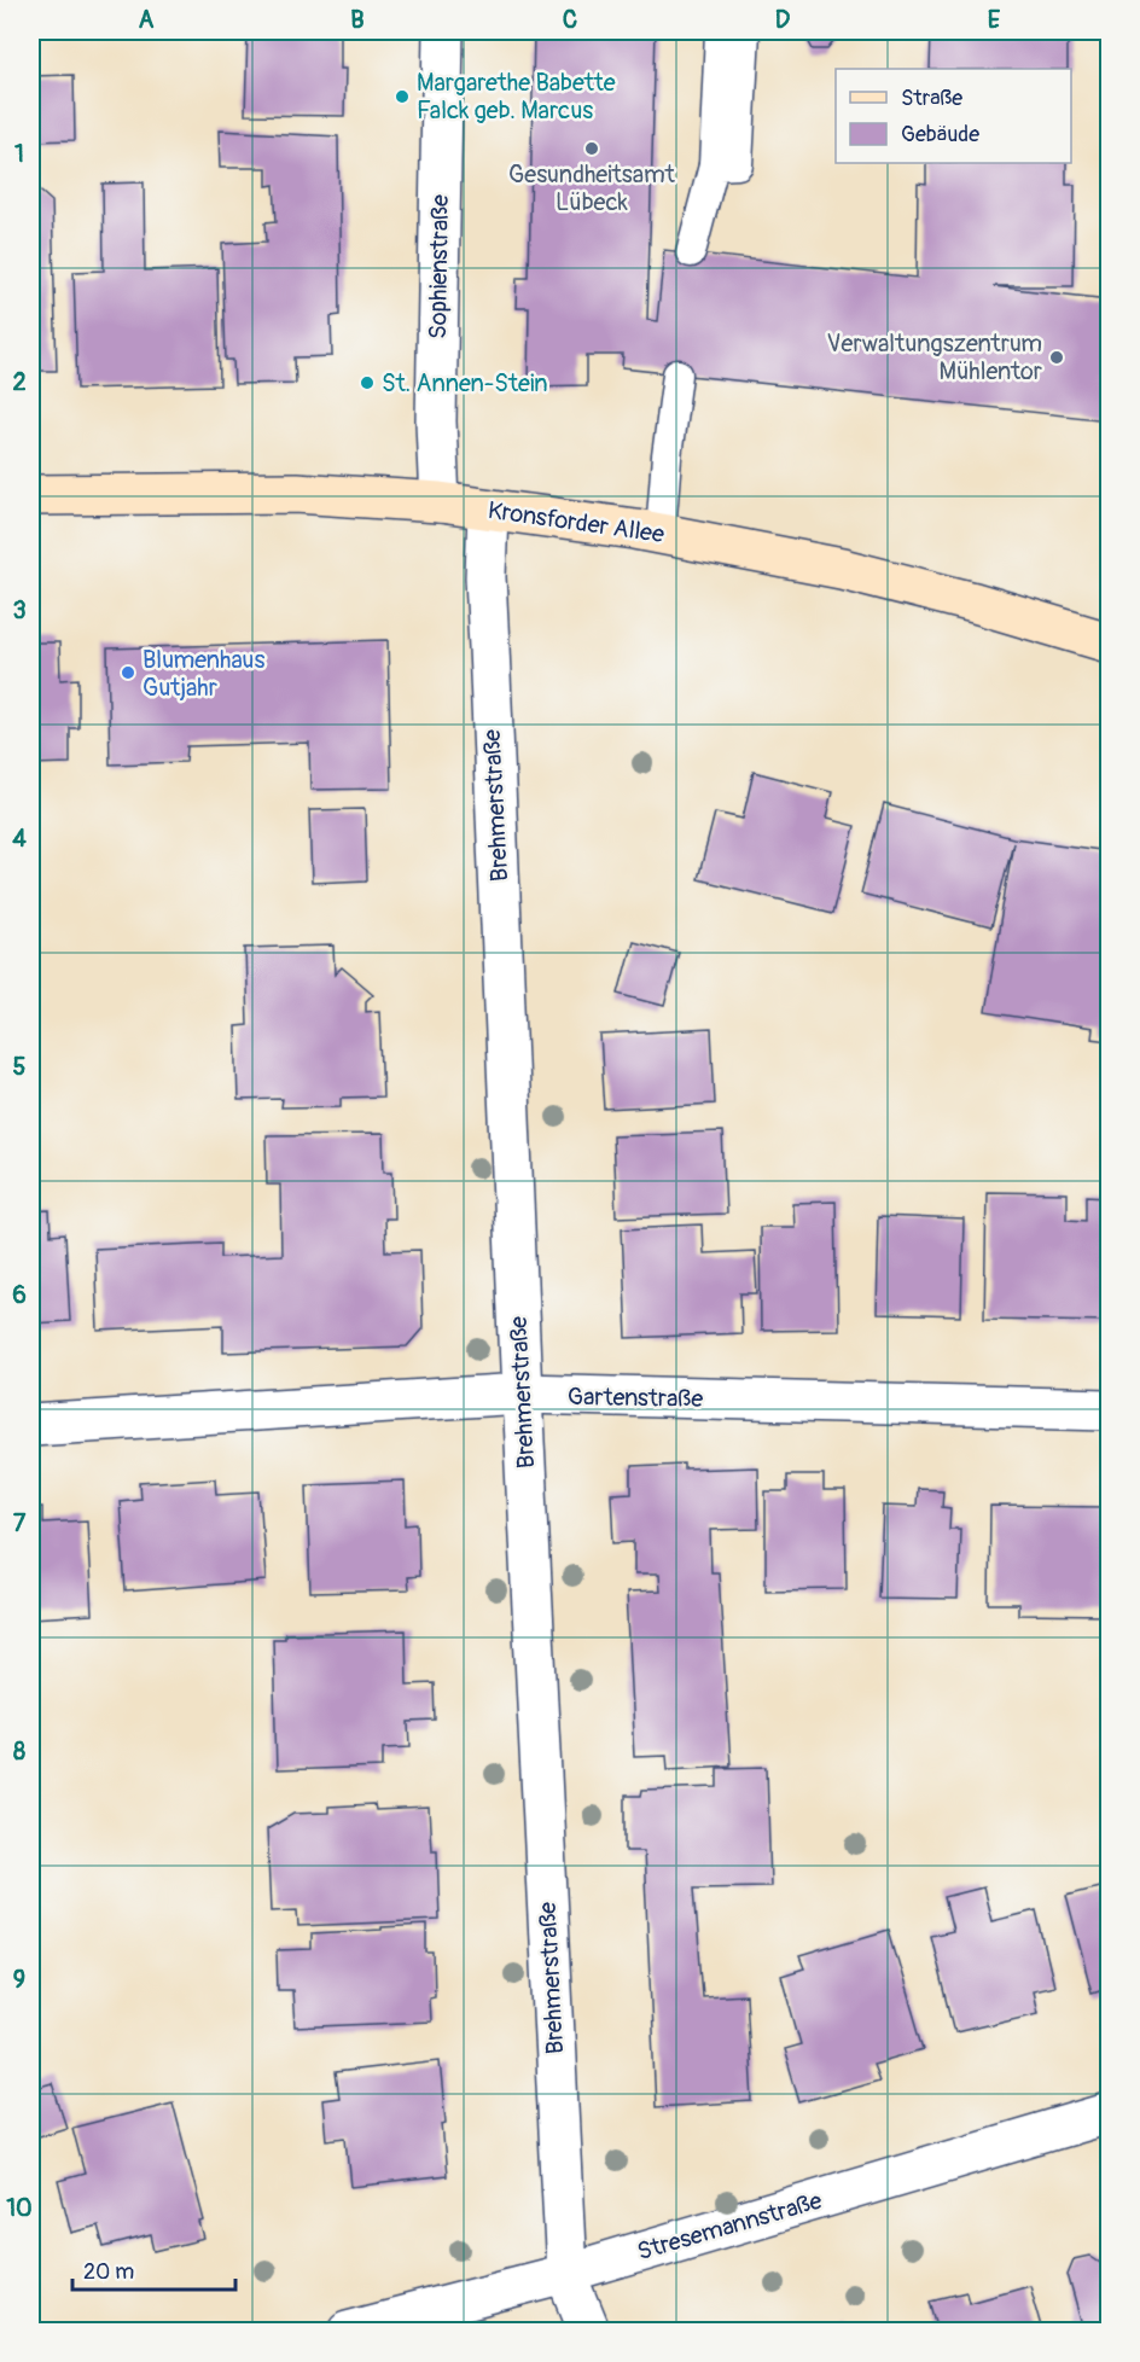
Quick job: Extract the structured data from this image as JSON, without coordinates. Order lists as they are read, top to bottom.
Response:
{
  "streets": {
    "main road": ["Kronsforder Allee"],
    "street": [
      "Sophienstraße",
      "Brehmerstraße",
      "Gartenstraße",
      "Stresemannstraße"
    ]
  },
  "crossings": [
    ["Sophienstraße", "Kronsforder Allee"],
    ["Kronsforder Allee", "Brehmerstraße"],
    ["Brehmerstraße", "Gartenstraße"],
    ["Brehmerstraße", "Stresemannstraße"]
  ],
  "places": [
    "Margarethe Babette Falck geb. Marcus",
    "Gesundheitsamt Lübeck",
    "Verwaltungszentrum Mühlentor",
    "St. Annen-Stein",
    "Blumenhaus Gutjahr"
  ],
  "legend": ["Straße", "Gebäude"],
  "scale_bar": "20 m",
  "grid": {
    "columns": [
      "A",
      "B",
      "C",
      "D",
      "E"
    ],
    "rows": [
      "1",
      "2",
      "3",
      "4",
      "5",
      "6",
      "7",
      "8",
      "9",
      "10"
    ]
  }
}
